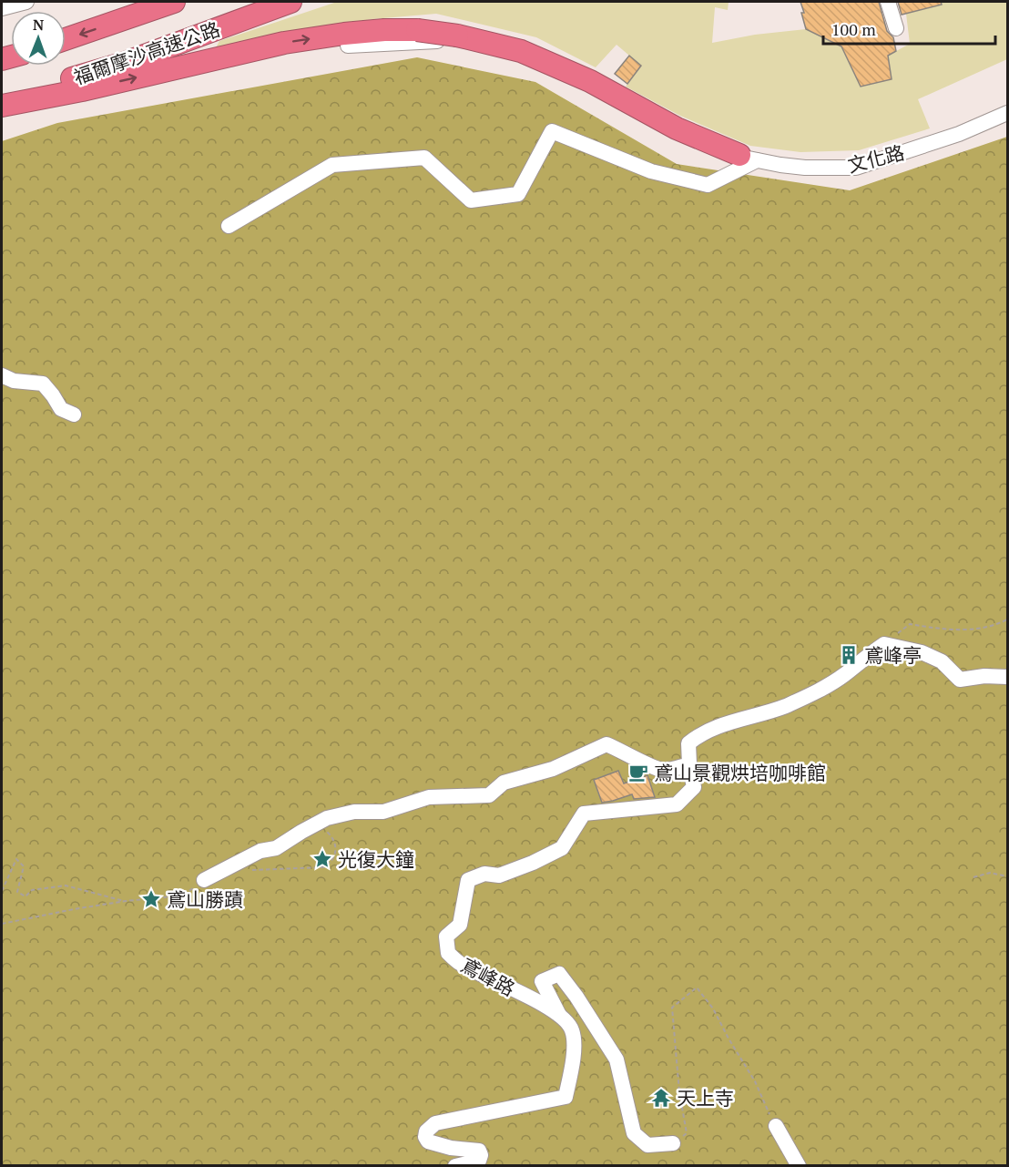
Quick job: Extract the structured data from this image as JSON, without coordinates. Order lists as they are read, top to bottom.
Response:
{
  "streets": {
    "highway": ["福爾摩沙高速公路"],
    "street": ["文化路", "鳶峰路"]
  },
  "places": {
    "building": ["鳶峰亭"],
    "cafe": ["鳶山景觀烘培咖啡館"],
    "place": ["光復大鐘", "鳶山勝蹟"],
    "temple": ["天上寺"]
  },
  "scale_bar": "100 m",
  "north": "top"
}
